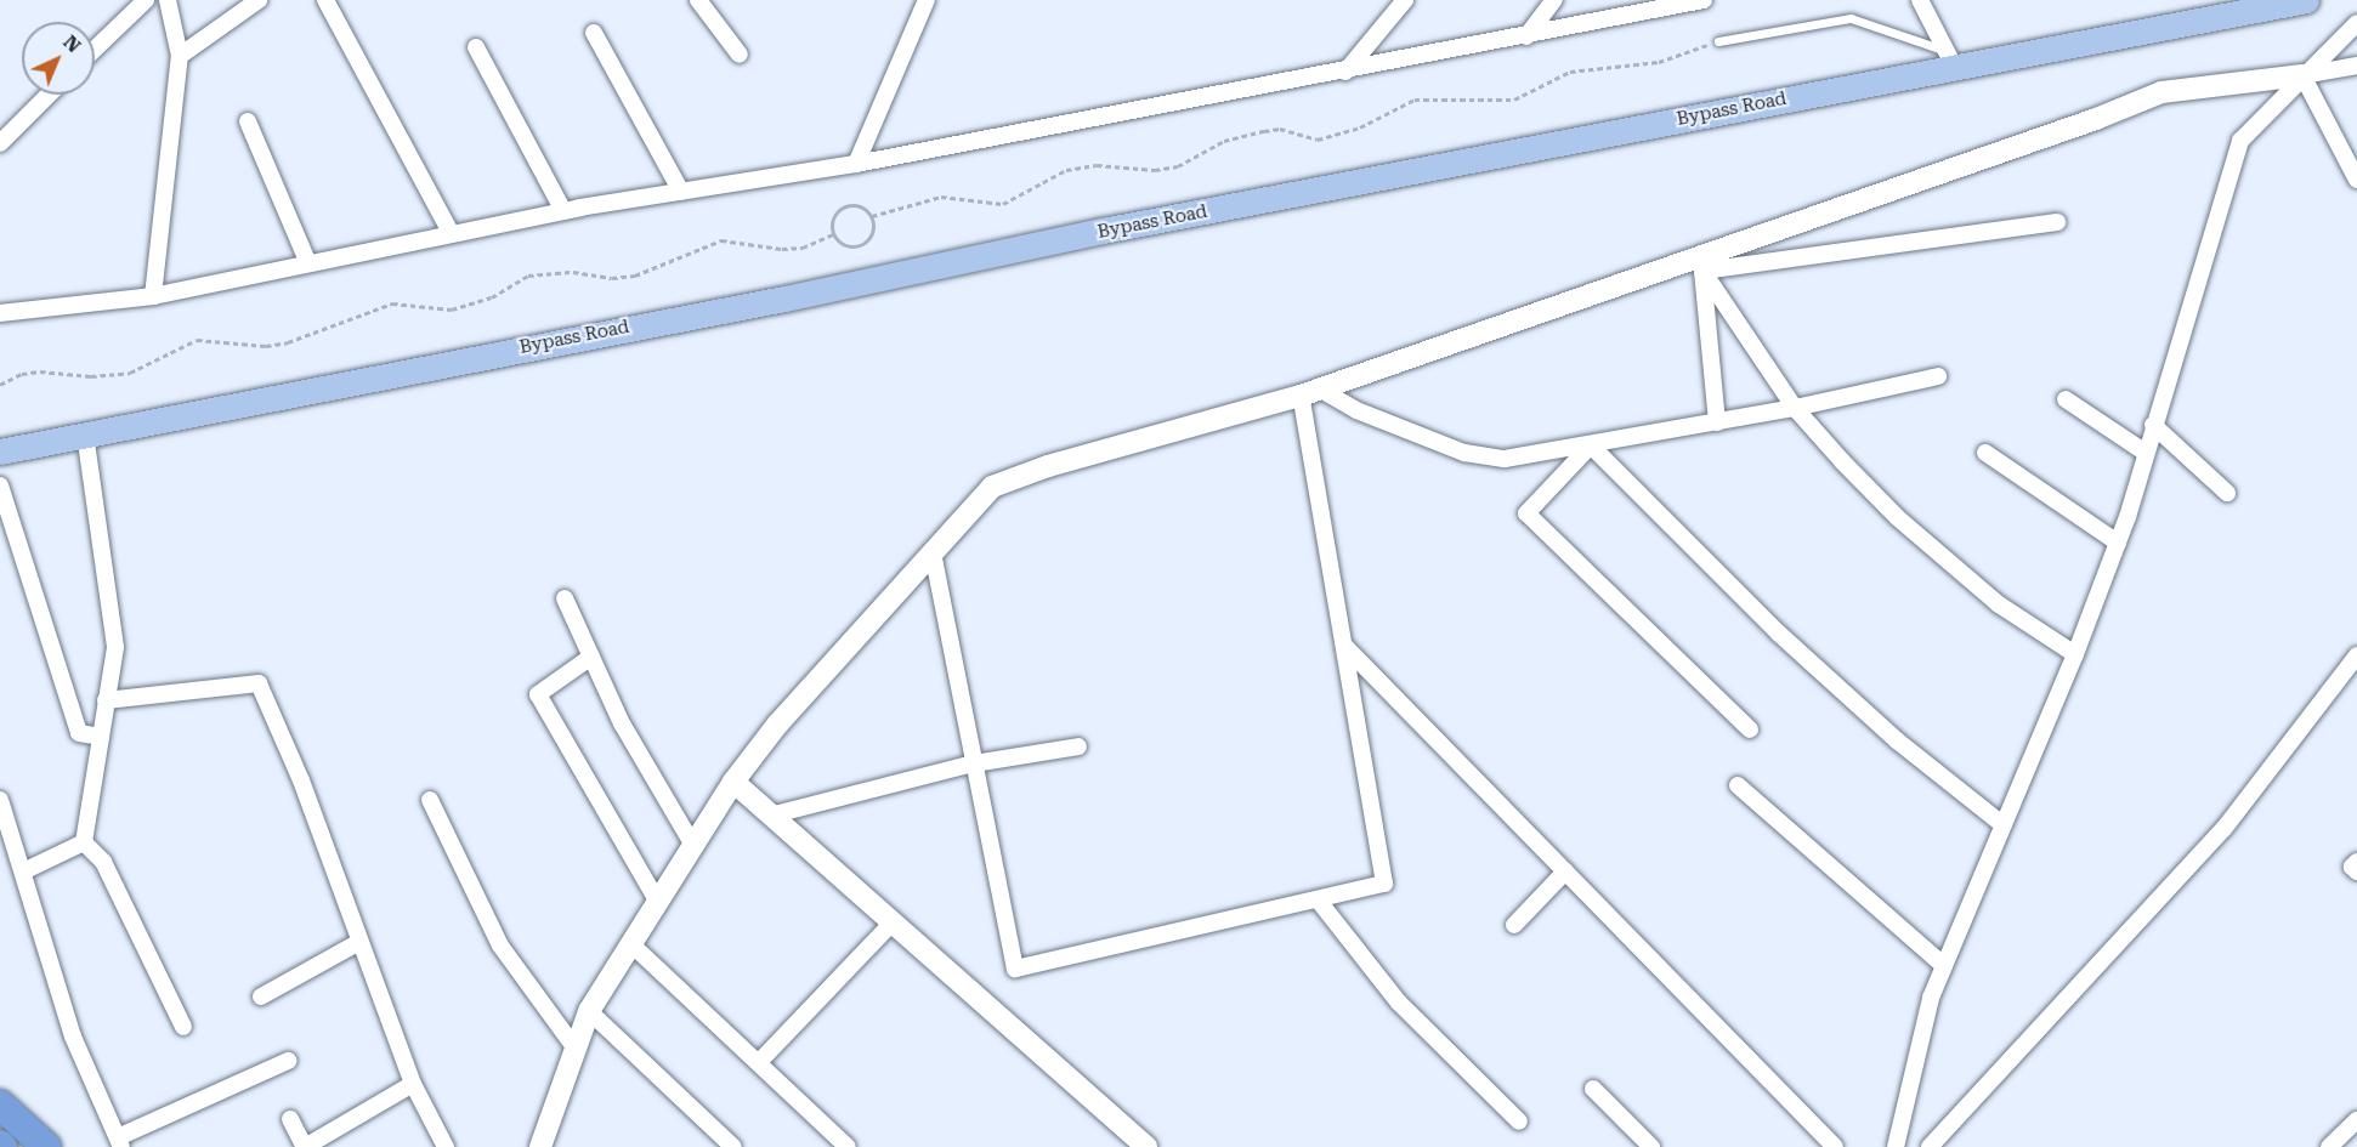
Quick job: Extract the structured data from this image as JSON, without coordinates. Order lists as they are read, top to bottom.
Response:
{
  "streets": {
    "main road": ["Bypass Road"]
  },
  "north": "top right"
}
